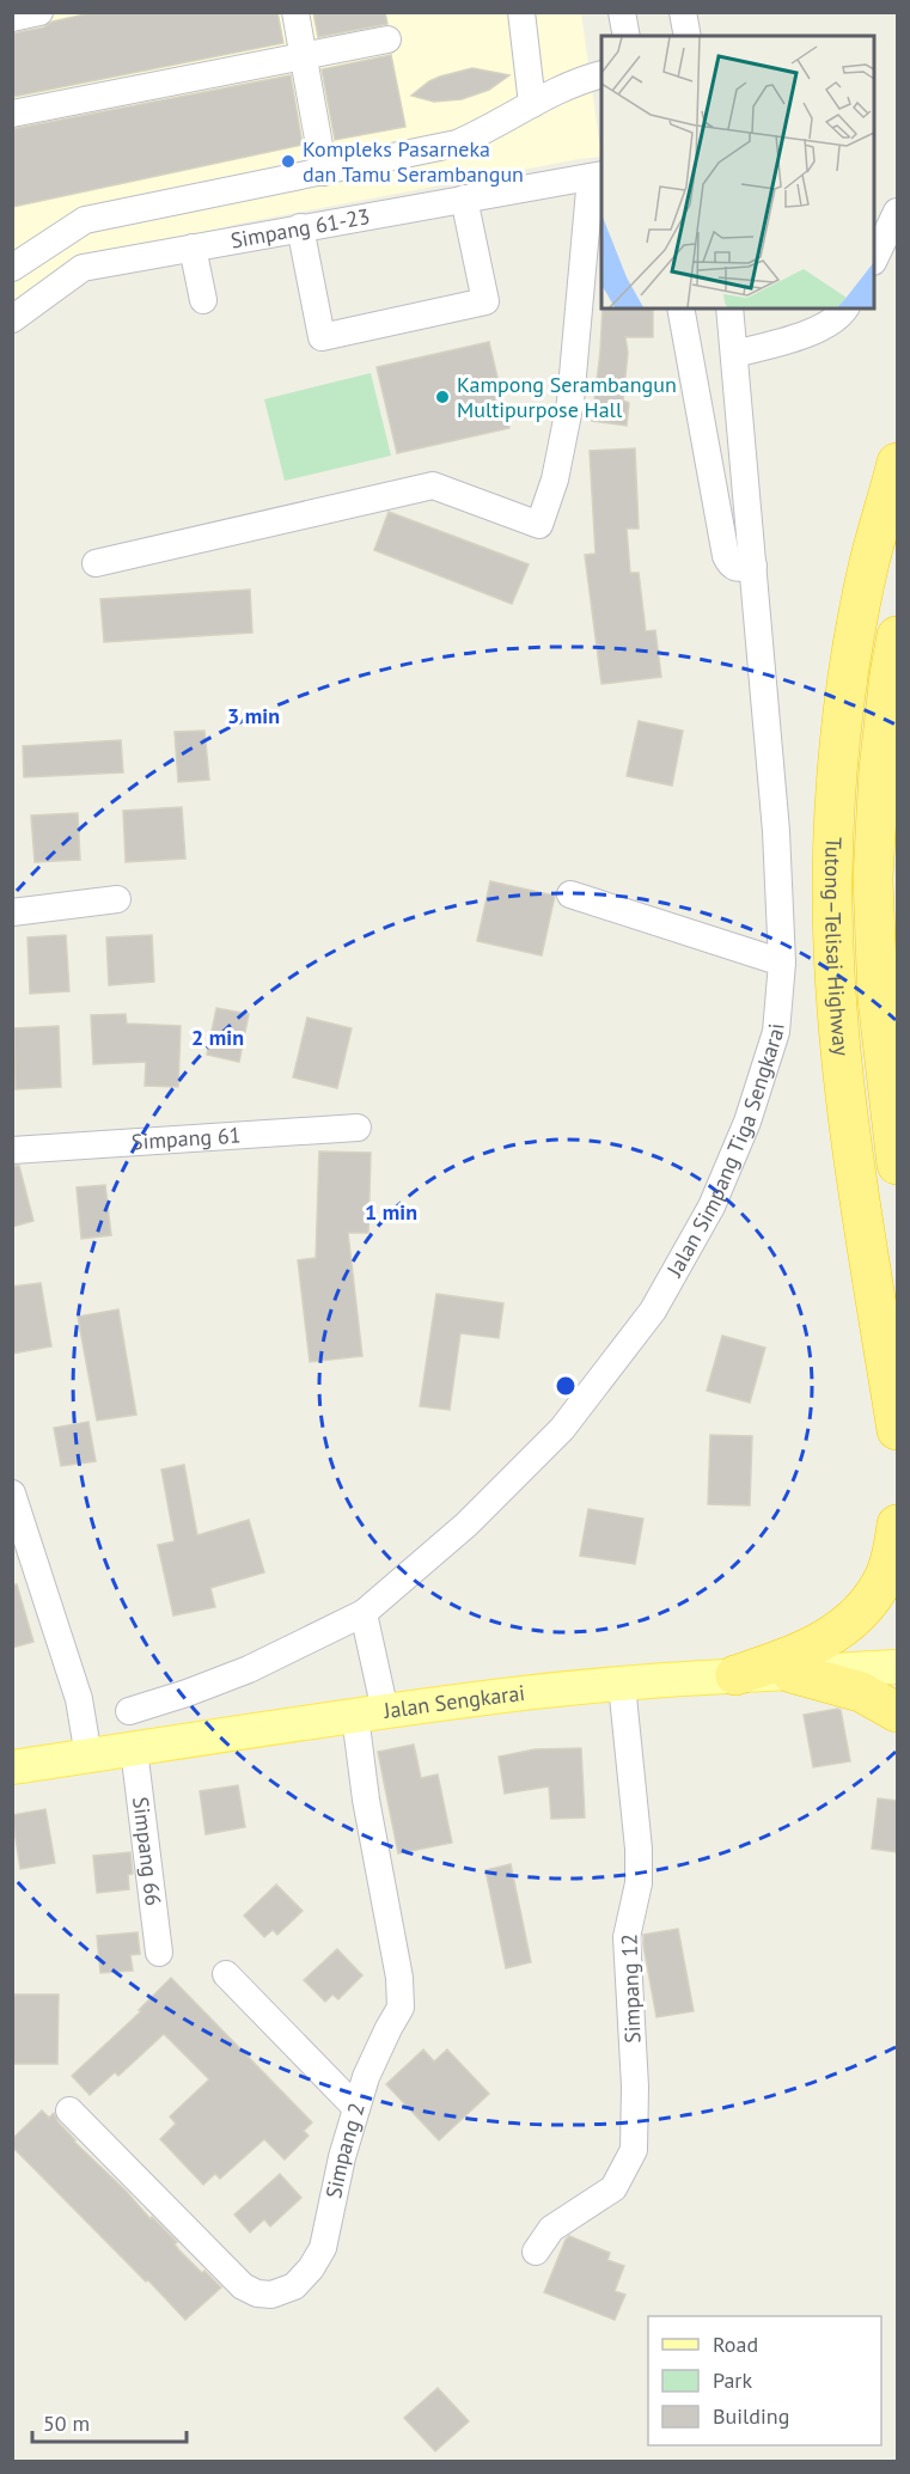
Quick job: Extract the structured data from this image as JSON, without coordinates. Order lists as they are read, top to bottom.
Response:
{
  "streets": {
    "highway": ["Tutong–Telisai Highway"],
    "main road": ["Jalan Sengkarai"],
    "street": [
      "Simpang 61-23",
      "Simpang 61",
      "Jalan Simpang Tiga Sengkarai",
      "Simpang 66",
      "Simpang 12",
      "Simpang 2"
    ]
  },
  "crossings": [
    ["Jalan Sengkarai", "Simpang 66"],
    ["Jalan Sengkarai", "Simpang 12"],
    ["Jalan Sengkarai", "Simpang 2"]
  ],
  "places": ["Kompleks Pasarneka dan Tamu Serambangun", "Kampong Serambangun Multipurpose Hall"],
  "legend": ["Road", "Park", "Building"],
  "scale_bar": "50 m",
  "rings": ["3 min", "2 min", "1 min"]
}
